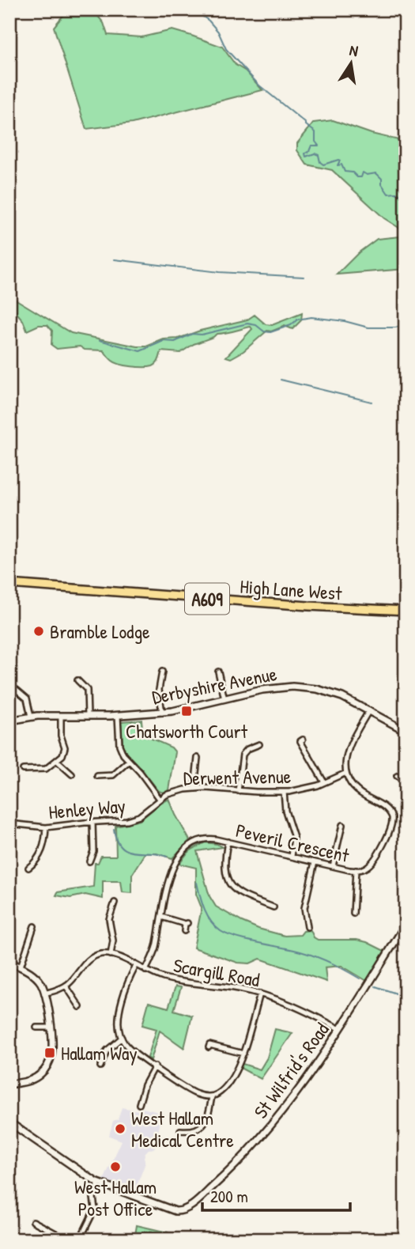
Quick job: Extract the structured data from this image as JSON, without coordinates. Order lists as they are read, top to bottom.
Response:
{
  "streets": {
    "main road": ["High Lane West", "A609"],
    "street": [
      "Derbyshire Avenue",
      "Derwent Avenue",
      "Henley Way",
      "Peveril Crescent",
      "Scargill Road",
      "St Wilfrid's Road"
    ]
  },
  "crossings": [
    ["Derwent Avenue", "Henley Way"],
    ["Derwent Avenue", "Peveril Crescent"],
    ["Peveril Crescent", "Scargill Road"],
    ["Scargill Road", "St Wilfrid's Road"]
  ],
  "places": {
    "other": ["Bramble Lodge", "West Hallam Medical Centre", "West Hallam Post Office"],
    "transit": ["Chatsworth Court", "Hallam Way"]
  },
  "scale_bar": "200 m",
  "north": "top"
}
